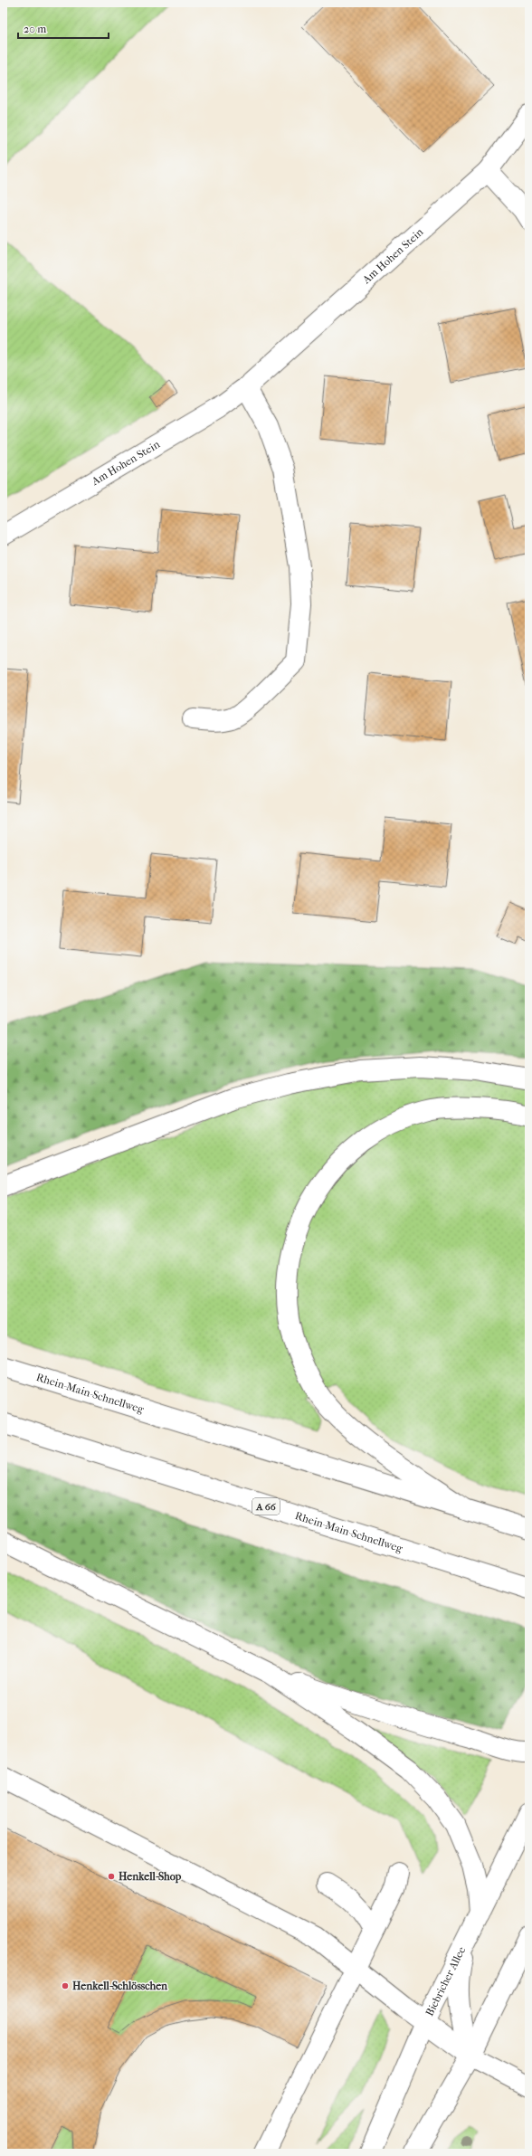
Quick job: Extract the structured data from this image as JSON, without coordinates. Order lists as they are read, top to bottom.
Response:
{
  "streets": {
    "main road": [
      "Am Hohen Stein",
      "Rhein-Main-Schnellweg",
      "A 66",
      "Biebricher Allee"
    ]
  },
  "places": ["Henkell-Shop", "Henkell-Schlösschen"],
  "scale_bar": "20 m"
}
